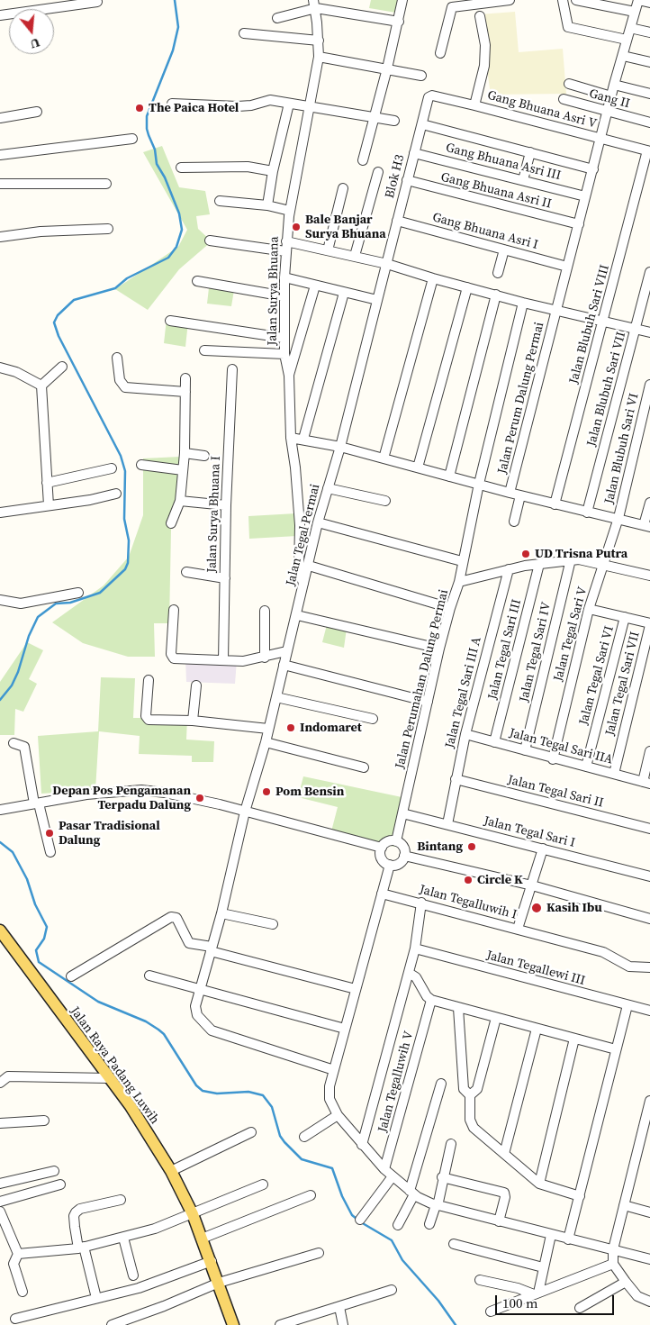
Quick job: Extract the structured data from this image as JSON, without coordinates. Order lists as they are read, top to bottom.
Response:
{
  "streets": {
    "main road": ["Jalan Raya Padang Luwih"],
    "street": [
      "Gang II",
      "Gang Bhuana Asri V",
      "Gang Bhuana Asri III",
      "Blok H3",
      "Gang Bhuana Asri II",
      "Gang Bhuana Asri I",
      "Jalan Surya Bhuana",
      "Jalan Blubuh Sari VIII",
      "Jalan Blubuh Sari VII",
      "Jalan Perum Dalung Permai",
      "Jalan Blubuh Sari VI",
      "Jalan Surya Bhuana I",
      "Jalan Tegal Permai",
      "Jalan Tegal Sari V",
      "Jalan Tegal Sari III",
      "Jalan Tegal Sari IV",
      "Jalan Tegal Sari VI",
      "Jalan Perumahan Dalung Permai",
      "Jalan Tegal Sari VII",
      "Jalan Tegal Sari III A",
      "Jalan Tegal Sari IIA",
      "Jalan Tegal Sari II",
      "Jalan Tegal Sari I",
      "Jalan Tegalluwih I",
      "Jalan Tegallewi III",
      "Jalan Tegalluwih V"
    ]
  },
  "crossings": [
    ["Gang II", "Jalan Perum Dalung Permai"],
    ["Gang Bhuana Asri V", "Blok H3"],
    ["Gang Bhuana Asri V", "Jalan Blubuh Sari VIII"],
    ["Gang Bhuana Asri V", "Jalan Perum Dalung Permai"],
    ["Gang Bhuana Asri III", "Blok H3"],
    ["Gang Bhuana Asri III", "Jalan Perum Dalung Permai"],
    ["Blok H3", "Gang Bhuana Asri II"],
    ["Blok H3", "Gang Bhuana Asri I"],
    ["Blok H3", "Jalan Perum Dalung Permai"],
    ["Blok H3", "Jalan Tegal Permai"],
    ["Gang Bhuana Asri II", "Jalan Perum Dalung Permai"],
    ["Gang Bhuana Asri I", "Jalan Perum Dalung Permai"],
    ["Jalan Surya Bhuana", "Jalan Perum Dalung Permai"],
    ["Jalan Surya Bhuana", "Jalan Tegal Permai"],
    ["Jalan Blubuh Sari VIII", "Jalan Perum Dalung Permai"],
    ["Jalan Blubuh Sari VII", "Jalan Perum Dalung Permai"],
    ["Jalan Perum Dalung Permai", "Jalan Tegal Permai"],
    ["Jalan Blubuh Sari VI", "Jalan Tegal Sari V"],
    ["Jalan Tegal Sari V", "Jalan Perumahan Dalung Permai"],
    ["Jalan Tegal Sari V", "Jalan Tegal Sari IIA"],
    ["Jalan Tegal Sari III", "Jalan Perumahan Dalung Permai"],
    ["Jalan Tegal Sari III", "Jalan Tegal Sari IIA"],
    ["Jalan Tegal Sari IV", "Jalan Perumahan Dalung Permai"],
    ["Jalan Tegal Sari IV", "Jalan Tegal Sari IIA"],
    ["Jalan Tegal Sari VI", "Jalan Tegal Sari IIA"],
    ["Jalan Perumahan Dalung Permai", "Jalan Tegal Sari III A"],
    ["Jalan Perumahan Dalung Permai", "Jalan Tegal Sari I"],
    ["Jalan Tegal Sari VII", "Jalan Tegal Sari IIA"],
    ["Jalan Tegal Sari III A", "Jalan Tegal Sari IIA"],
    ["Jalan Tegal Sari III A", "Jalan Tegal Sari II"],
    ["Jalan Tegal Sari III A", "Jalan Tegal Sari I"]
  ],
  "places": [
    "The Paica Hotel",
    "Bale Banjar Surya Bhuana",
    "UD Trisna Putra",
    "Indomaret",
    "Pom Bensin",
    "Depan Pos Pengamanan Terpadu Dalung",
    "Pasar Tradisional Dalung",
    "Bintang",
    "Circle K",
    "Kasih Ibu"
  ],
  "scale_bar": "100 m",
  "north": "bottom"
}
